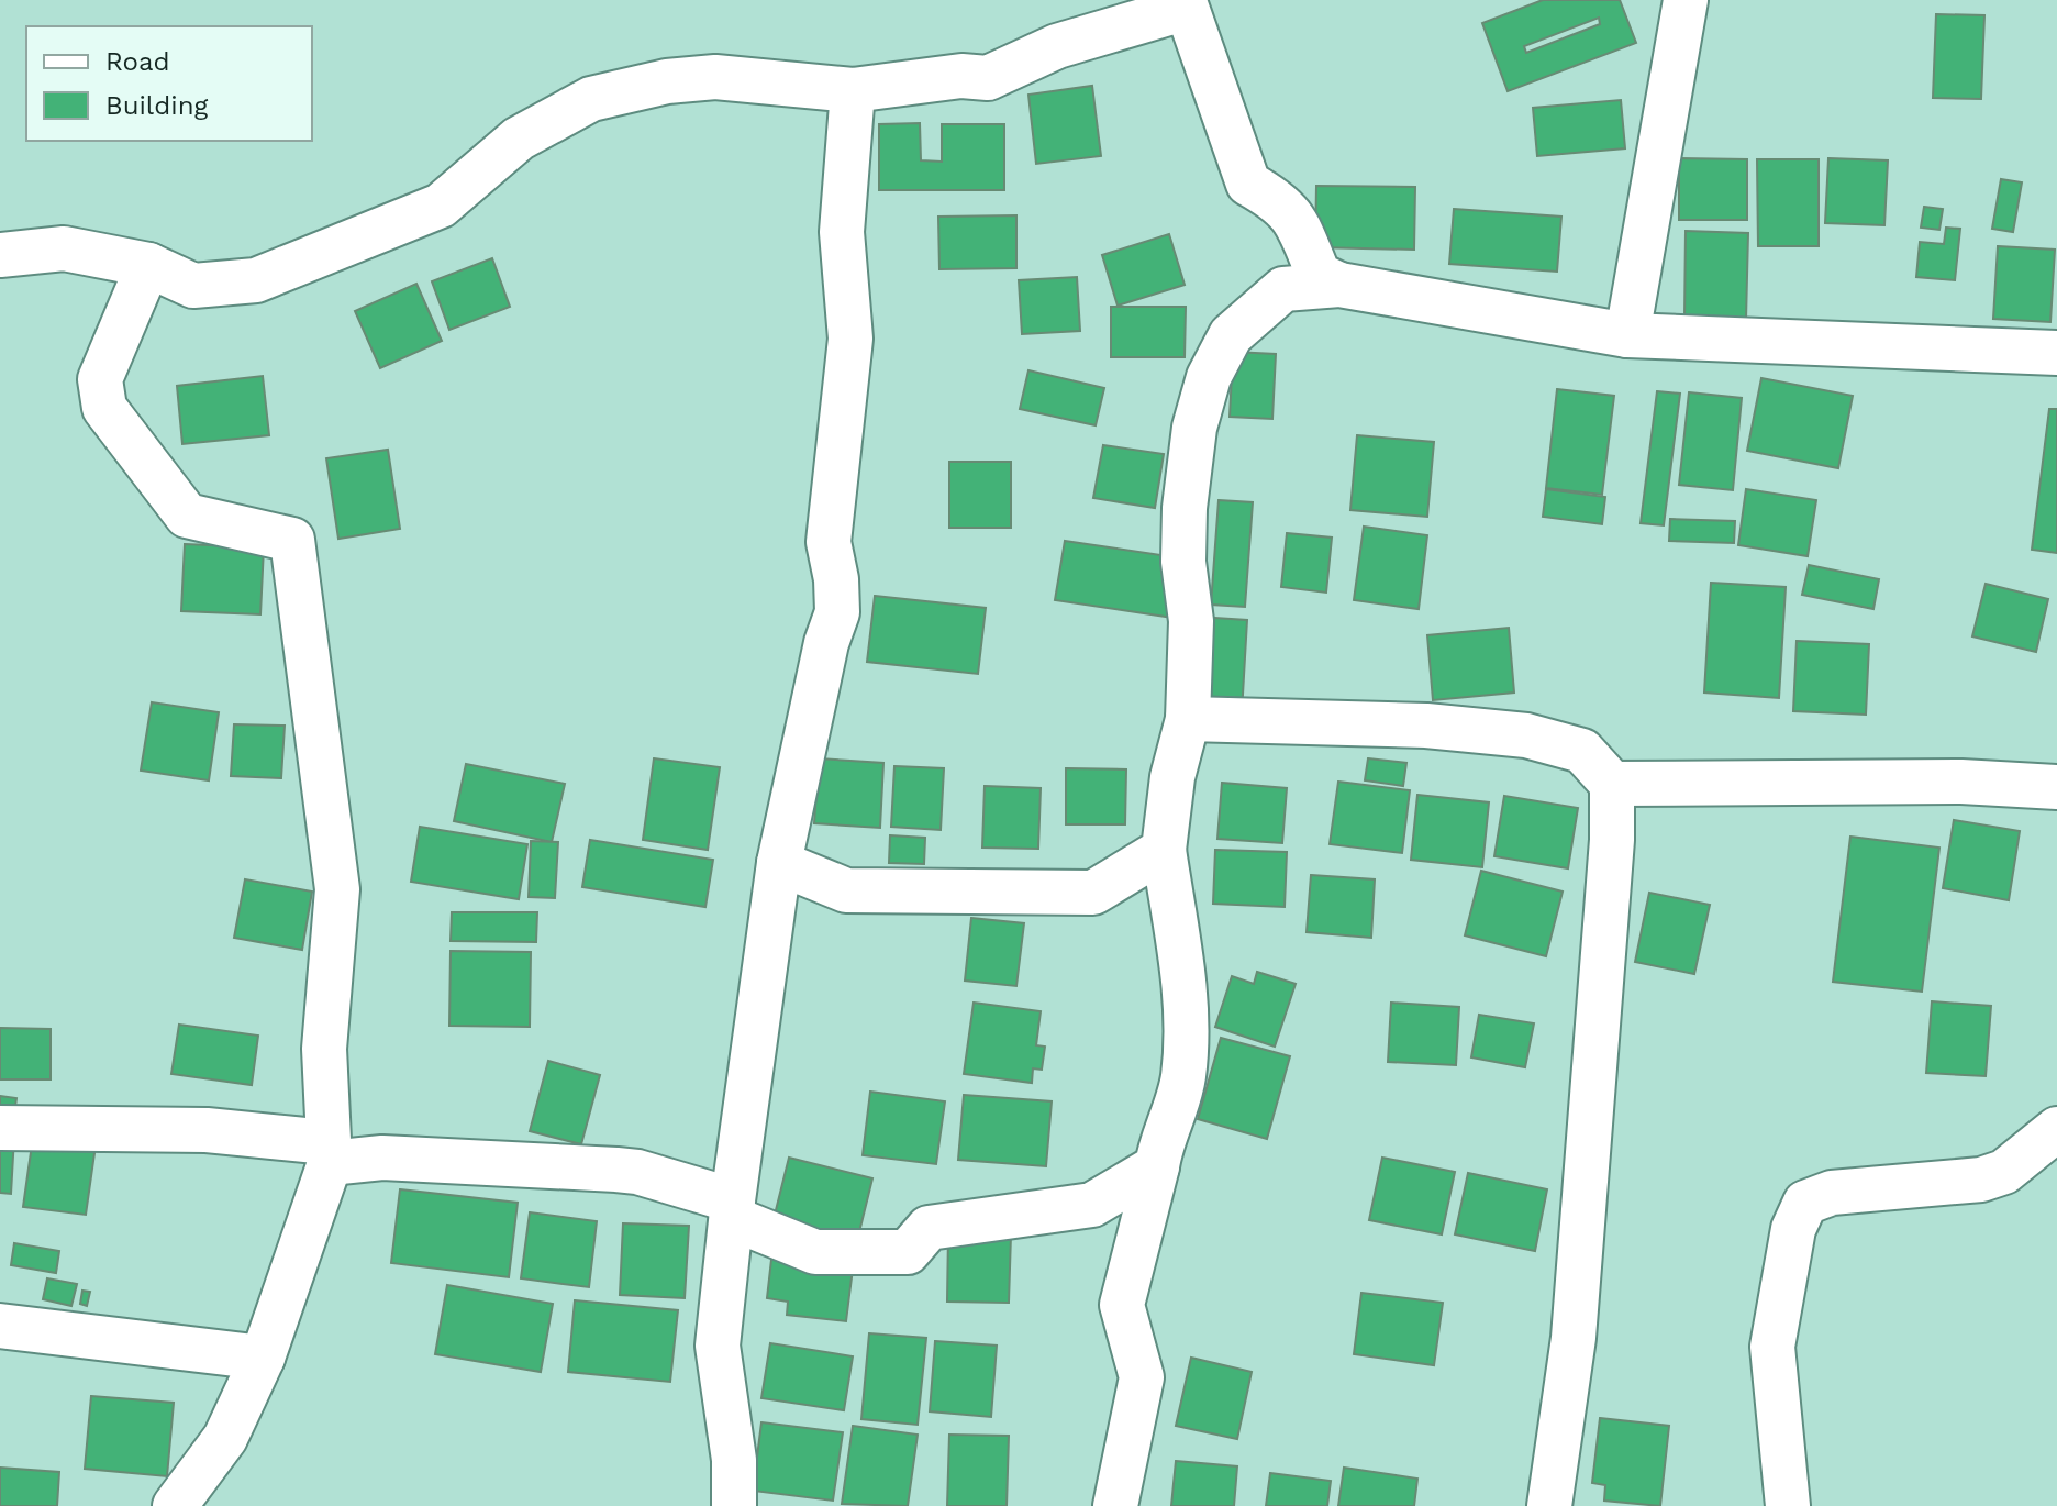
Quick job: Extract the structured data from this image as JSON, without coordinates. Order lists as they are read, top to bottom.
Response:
{
  "legend": ["Road", "Building"]
}
